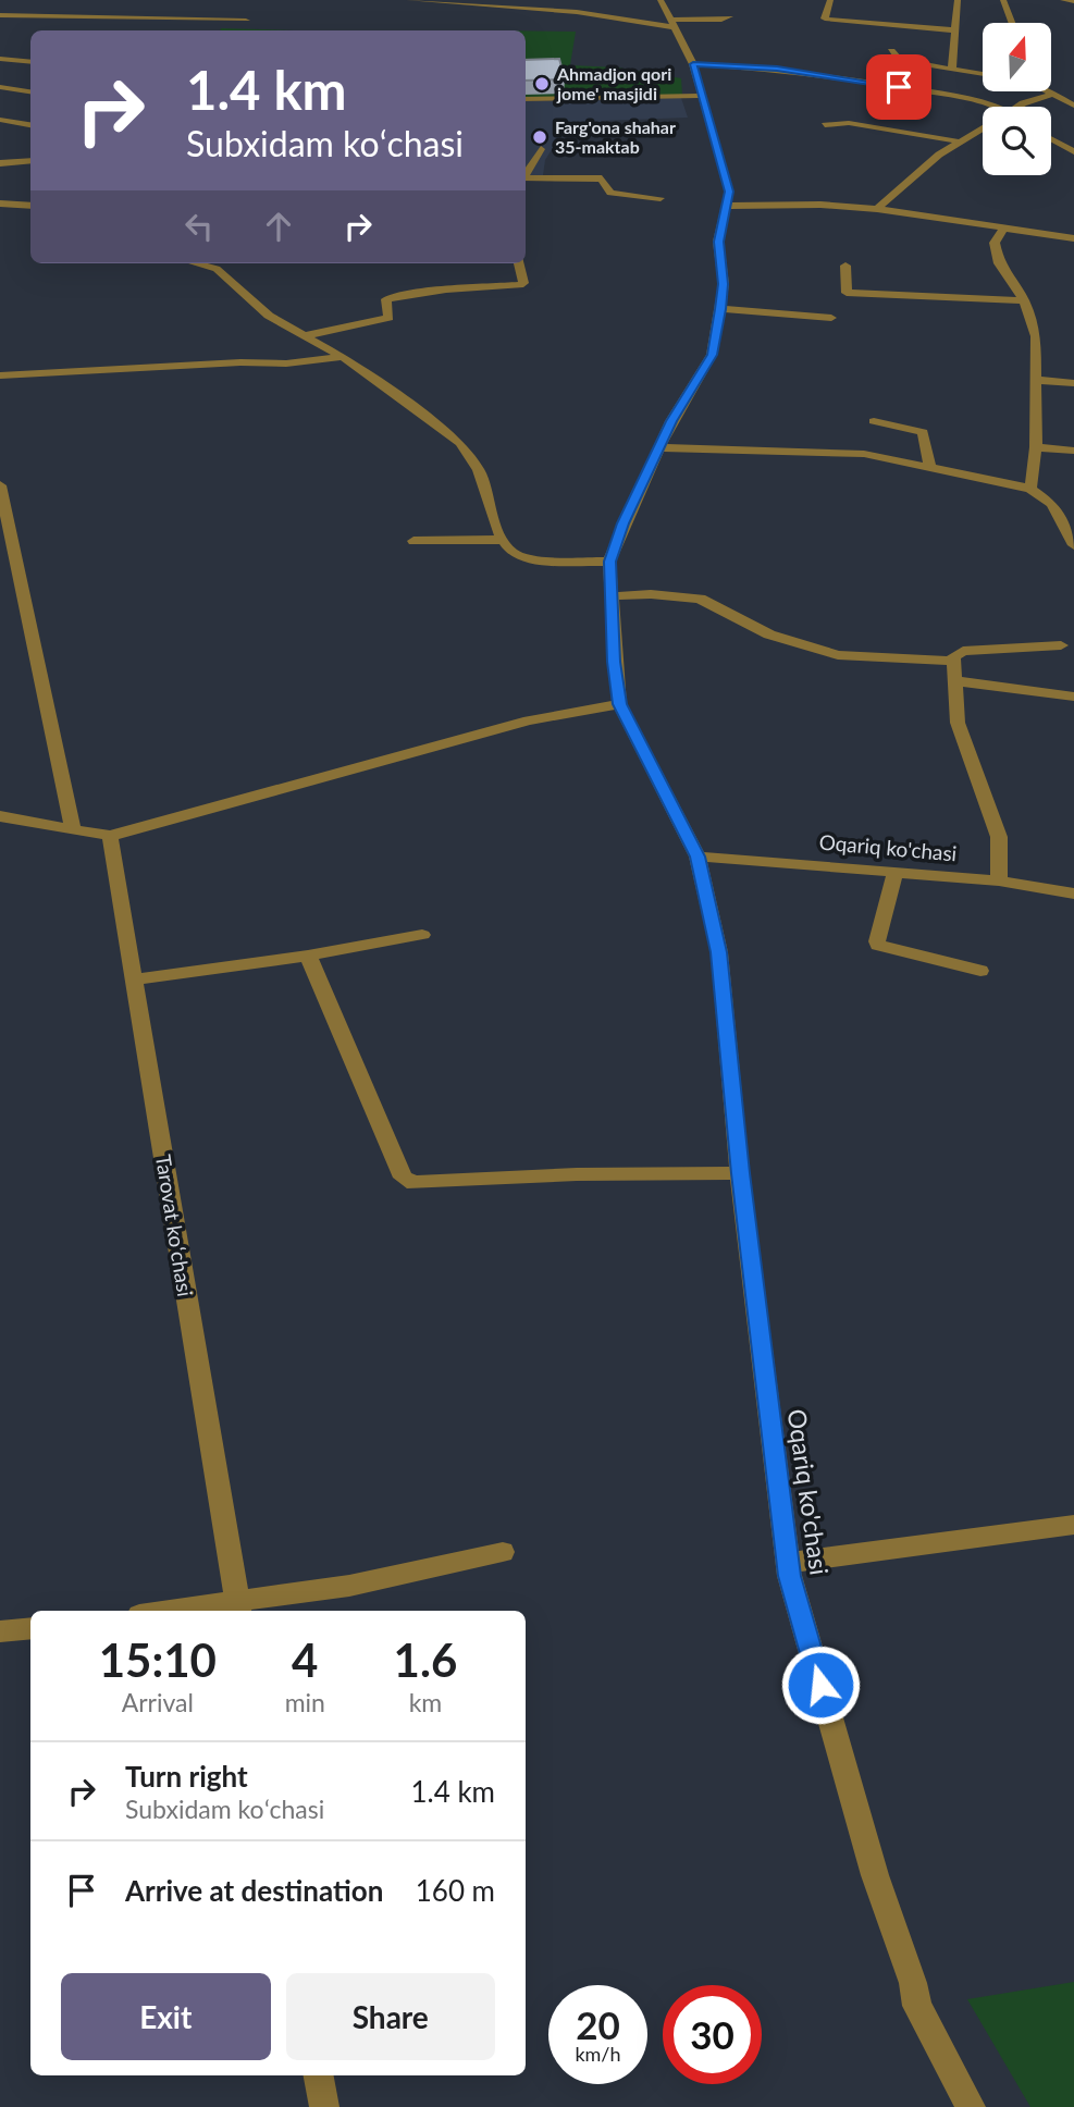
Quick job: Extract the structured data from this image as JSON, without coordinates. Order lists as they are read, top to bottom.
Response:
{
  "streets": {
    "street": ["Oqariq ko'chasi", "Tarovat koʻchasi"]
  },
  "places": ["Ahmadjon qori jome' masjidi", "Farg'ona shahar 35-maktab"],
  "north": "top",
  "page": {
    "turn": ["1.4 km", "Subxidam koʻchasi"],
    "eta": [
      "15:10",
      "Arrival",
      "4",
      "min",
      "1.6",
      "km"
    ],
    "list": [
      {
        "name": "Turn right",
        "note": "Subxidam koʻchasi",
        "value": "1.4 km"
      },
      {
        "name": "Arrive at destination",
        "value": "160 m"
      }
    ],
    "buttons": ["Exit", "Share"],
    "speed": "20 km/h",
    "limit": "30"
  }
}
